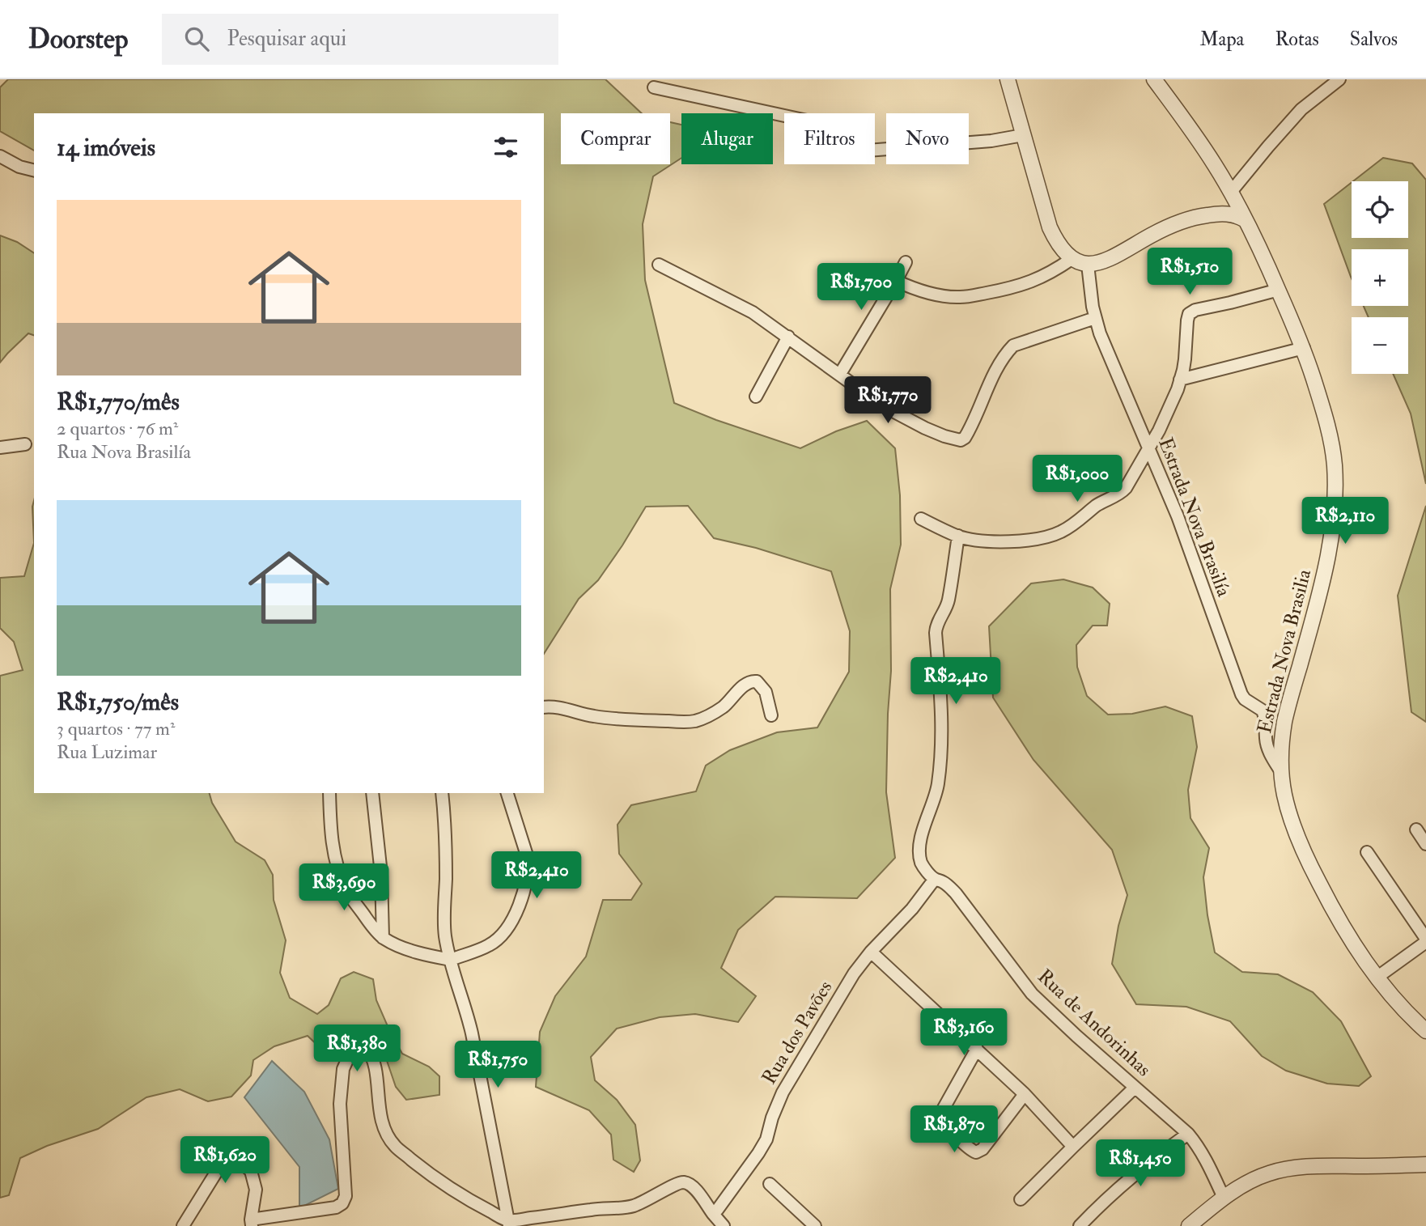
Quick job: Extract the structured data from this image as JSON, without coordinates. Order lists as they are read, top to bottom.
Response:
{
  "streets": {
    "street": [
      "Estrada Nova Brasilía",
      "Estrada Nova Brasilia",
      "Rua de Andorinhas",
      "Rua dos Pavões"
    ]
  },
  "crossings": [
    ["Estrada Nova Brasilía", "Estrada Nova Brasilia"],
    ["Rua de Andorinhas", "Rua dos Pavões"]
  ],
  "page": {
    "header": "Doorstep",
    "search": "Pesquisar aqui",
    "nav": ["Mapa", "Rotas", "Salvos"],
    "chip": [
      "Comprar",
      "Alugar",
      "Filtros",
      "Novo"
    ],
    "heading": "14 imóveis",
    "map_buttons": ["+", "−"],
    "list": [
      {
        "name": "R$1,770/mês",
        "note": "2 quartos · 76 m² · Rua Nova Brasilía"
      },
      {
        "name": "R$1,750/mês",
        "note": "3 quartos · 77 m² · Rua Luzimar"
      }
    ],
    "price": [
      "R$1,510",
      "R$1,700",
      "R$1,770",
      "R$1,000",
      "R$2,110",
      "R$2,410",
      "R$2,410",
      "R$3,690",
      "R$3,160",
      "R$1,380",
      "R$1,750",
      "R$1,870",
      "R$1,620",
      "R$1,450"
    ]
  }
}
